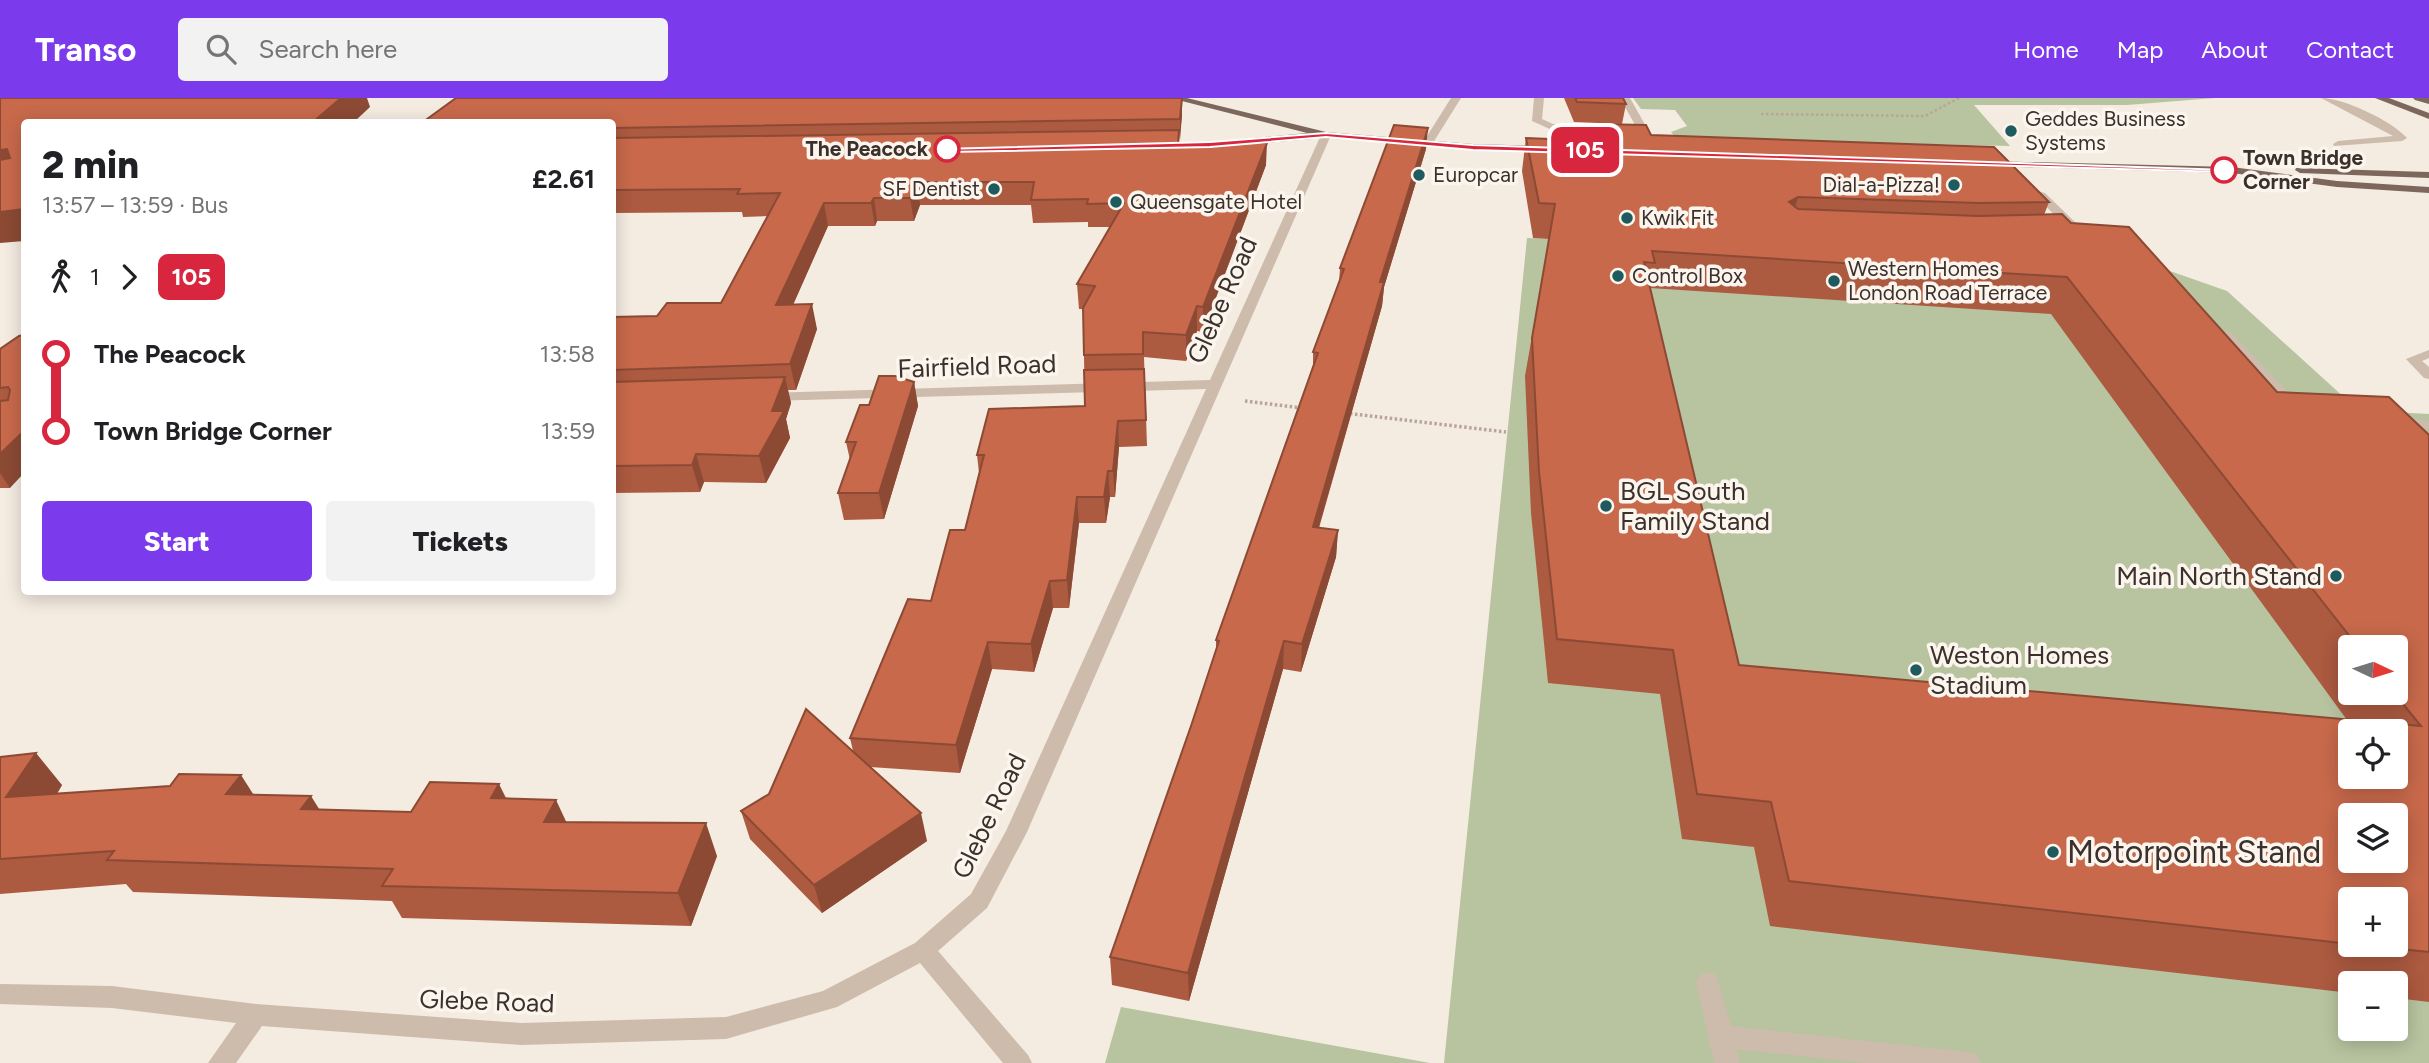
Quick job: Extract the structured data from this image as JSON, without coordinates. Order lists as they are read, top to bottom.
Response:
{
  "streets": {
    "street": ["Glebe Road", "Fairfield Road"]
  },
  "crossings": [
    ["Glebe Road", "Fairfield Road"]
  ],
  "places": [
    "Geddes Business Systems",
    "The Peacock",
    "Town Bridge Corner",
    "Europcar",
    "Dial-a-Pizza!",
    "SF Dentist",
    "Queensgate Hotel",
    "Kwik Fit",
    "Control Box",
    "Western Homes London Road Terrace",
    "BGL South Family Stand",
    "Main North Stand",
    "Weston Homes Stadium",
    "Motorpoint Stand"
  ],
  "lines": ["bus line 105"],
  "north": "right",
  "page": {
    "header": "Transo",
    "search": "Search here",
    "nav": [
      "Home",
      "Map",
      "About",
      "Contact"
    ],
    "on_map": "105",
    "heading": ["2 min", "13:57 – 13:59 · Bus", "£2.61"],
    "legs": ["1", "105"],
    "list": [
      {
        "name": "The Peacock",
        "value": "13:58"
      },
      {
        "name": "Town Bridge Corner",
        "value": "13:59"
      }
    ],
    "buttons": ["Start", "Tickets"],
    "map_buttons": ["+", "−"]
  }
}
